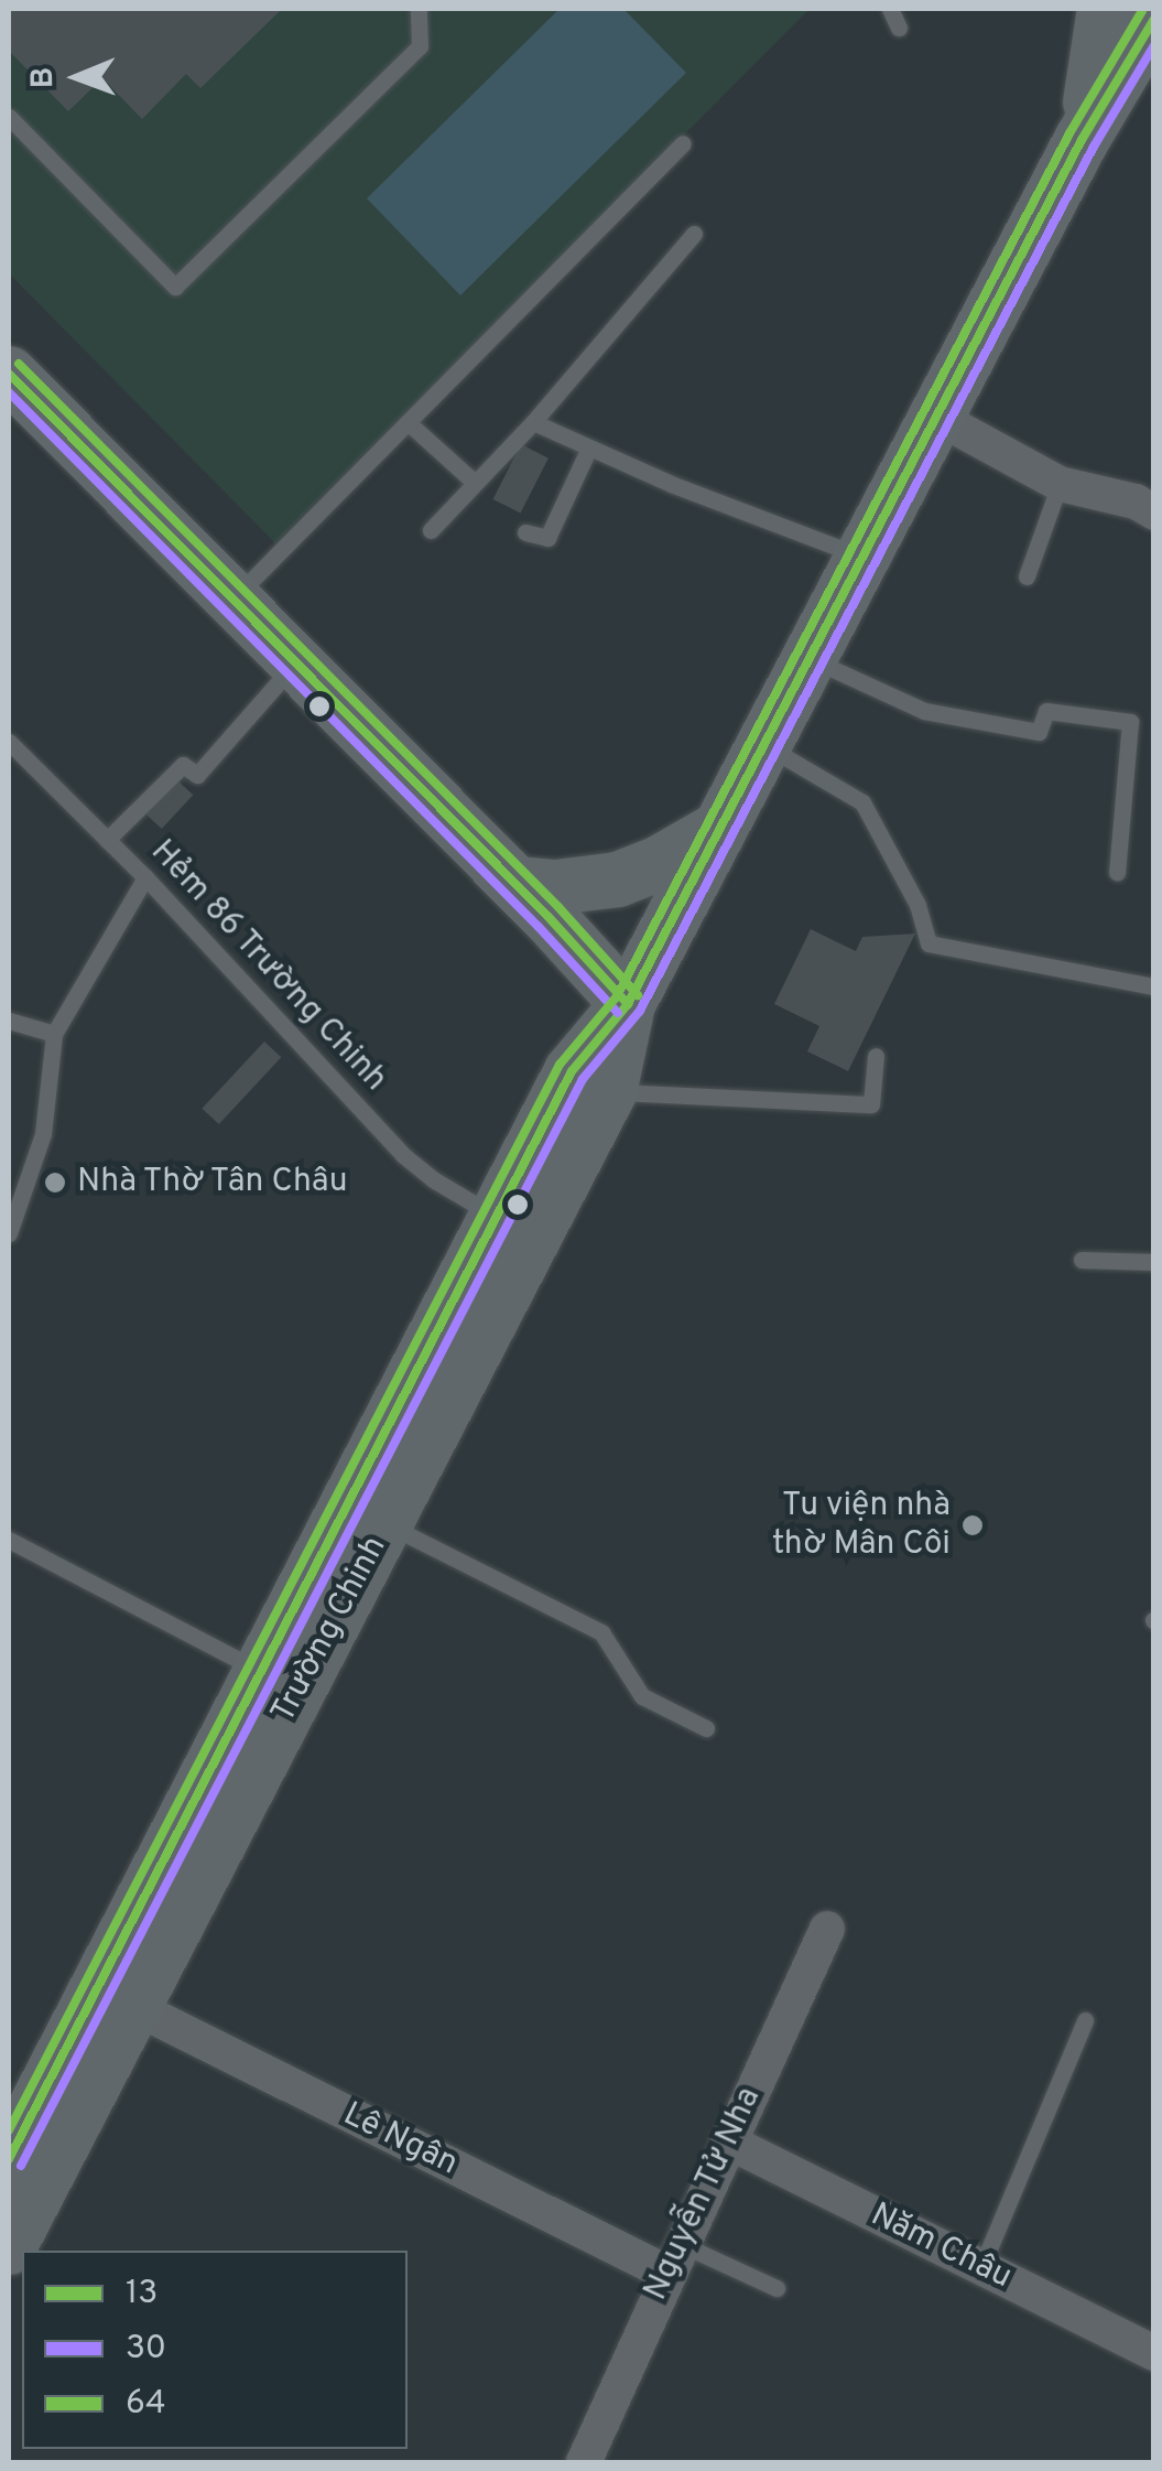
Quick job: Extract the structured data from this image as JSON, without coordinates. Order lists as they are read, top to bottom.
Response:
{
  "streets": {
    "main road": ["Trường Chinh"],
    "street": ["Lê Ngân", "Nguyễn Tử Nha", "Năm Châu"],
    "lane": ["Hẻm 86 Trường Chinh"]
  },
  "crossings": [
    ["Hẻm 86 Trường Chinh", "Trường Chinh"],
    ["Trường Chinh", "Lê Ngân"],
    ["Lê Ngân", "Nguyễn Tử Nha"],
    ["Nguyễn Tử Nha", "Năm Châu"]
  ],
  "places": ["Nhà Thờ Tân Châu", "Tu viện nhà thờ Mân Côi"],
  "lines": ["transit line 64", "transit line 13", "transit line 30"],
  "legend": ["13", "30", "64"],
  "north": "left"
}
